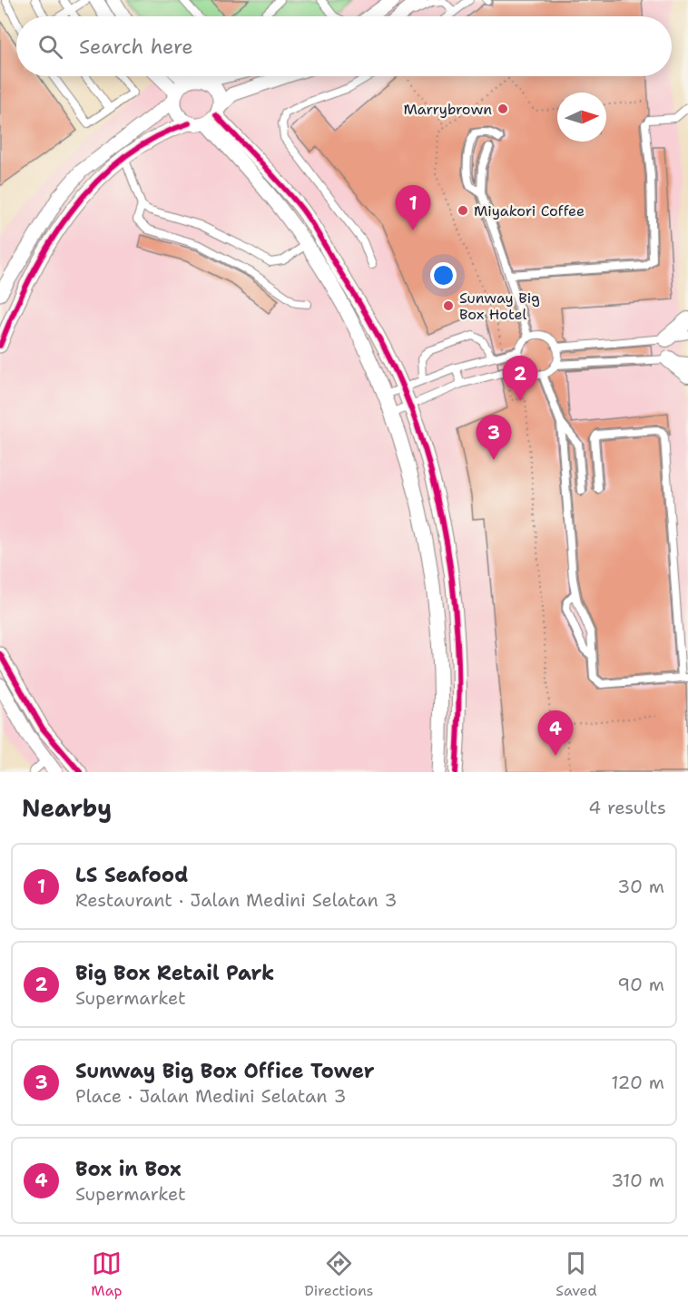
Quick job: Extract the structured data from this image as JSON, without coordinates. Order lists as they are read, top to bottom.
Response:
{
  "places": ["Marrybrown", "Miyakori Coffee", "Sunway Big Box Hotel"],
  "north": "right",
  "page": {
    "search": "Search here",
    "pins": [
      "1",
      "2",
      "3",
      "4"
    ],
    "heading": ["Nearby", "4 results"],
    "list": [
      {
        "mark": "1",
        "name": "LS Seafood",
        "note": "Restaurant · Jalan Medini Selatan 3",
        "value": "30 m"
      },
      {
        "mark": "2",
        "name": "Big Box Retail Park",
        "note": "Supermarket",
        "value": "90 m"
      },
      {
        "mark": "3",
        "name": "Sunway Big Box Office Tower",
        "note": "Place · Jalan Medini Selatan 3",
        "value": "120 m"
      },
      {
        "mark": "4",
        "name": "Box in Box",
        "note": "Supermarket",
        "value": "310 m"
      }
    ],
    "nav": ["Map", "Directions", "Saved"]
  }
}
